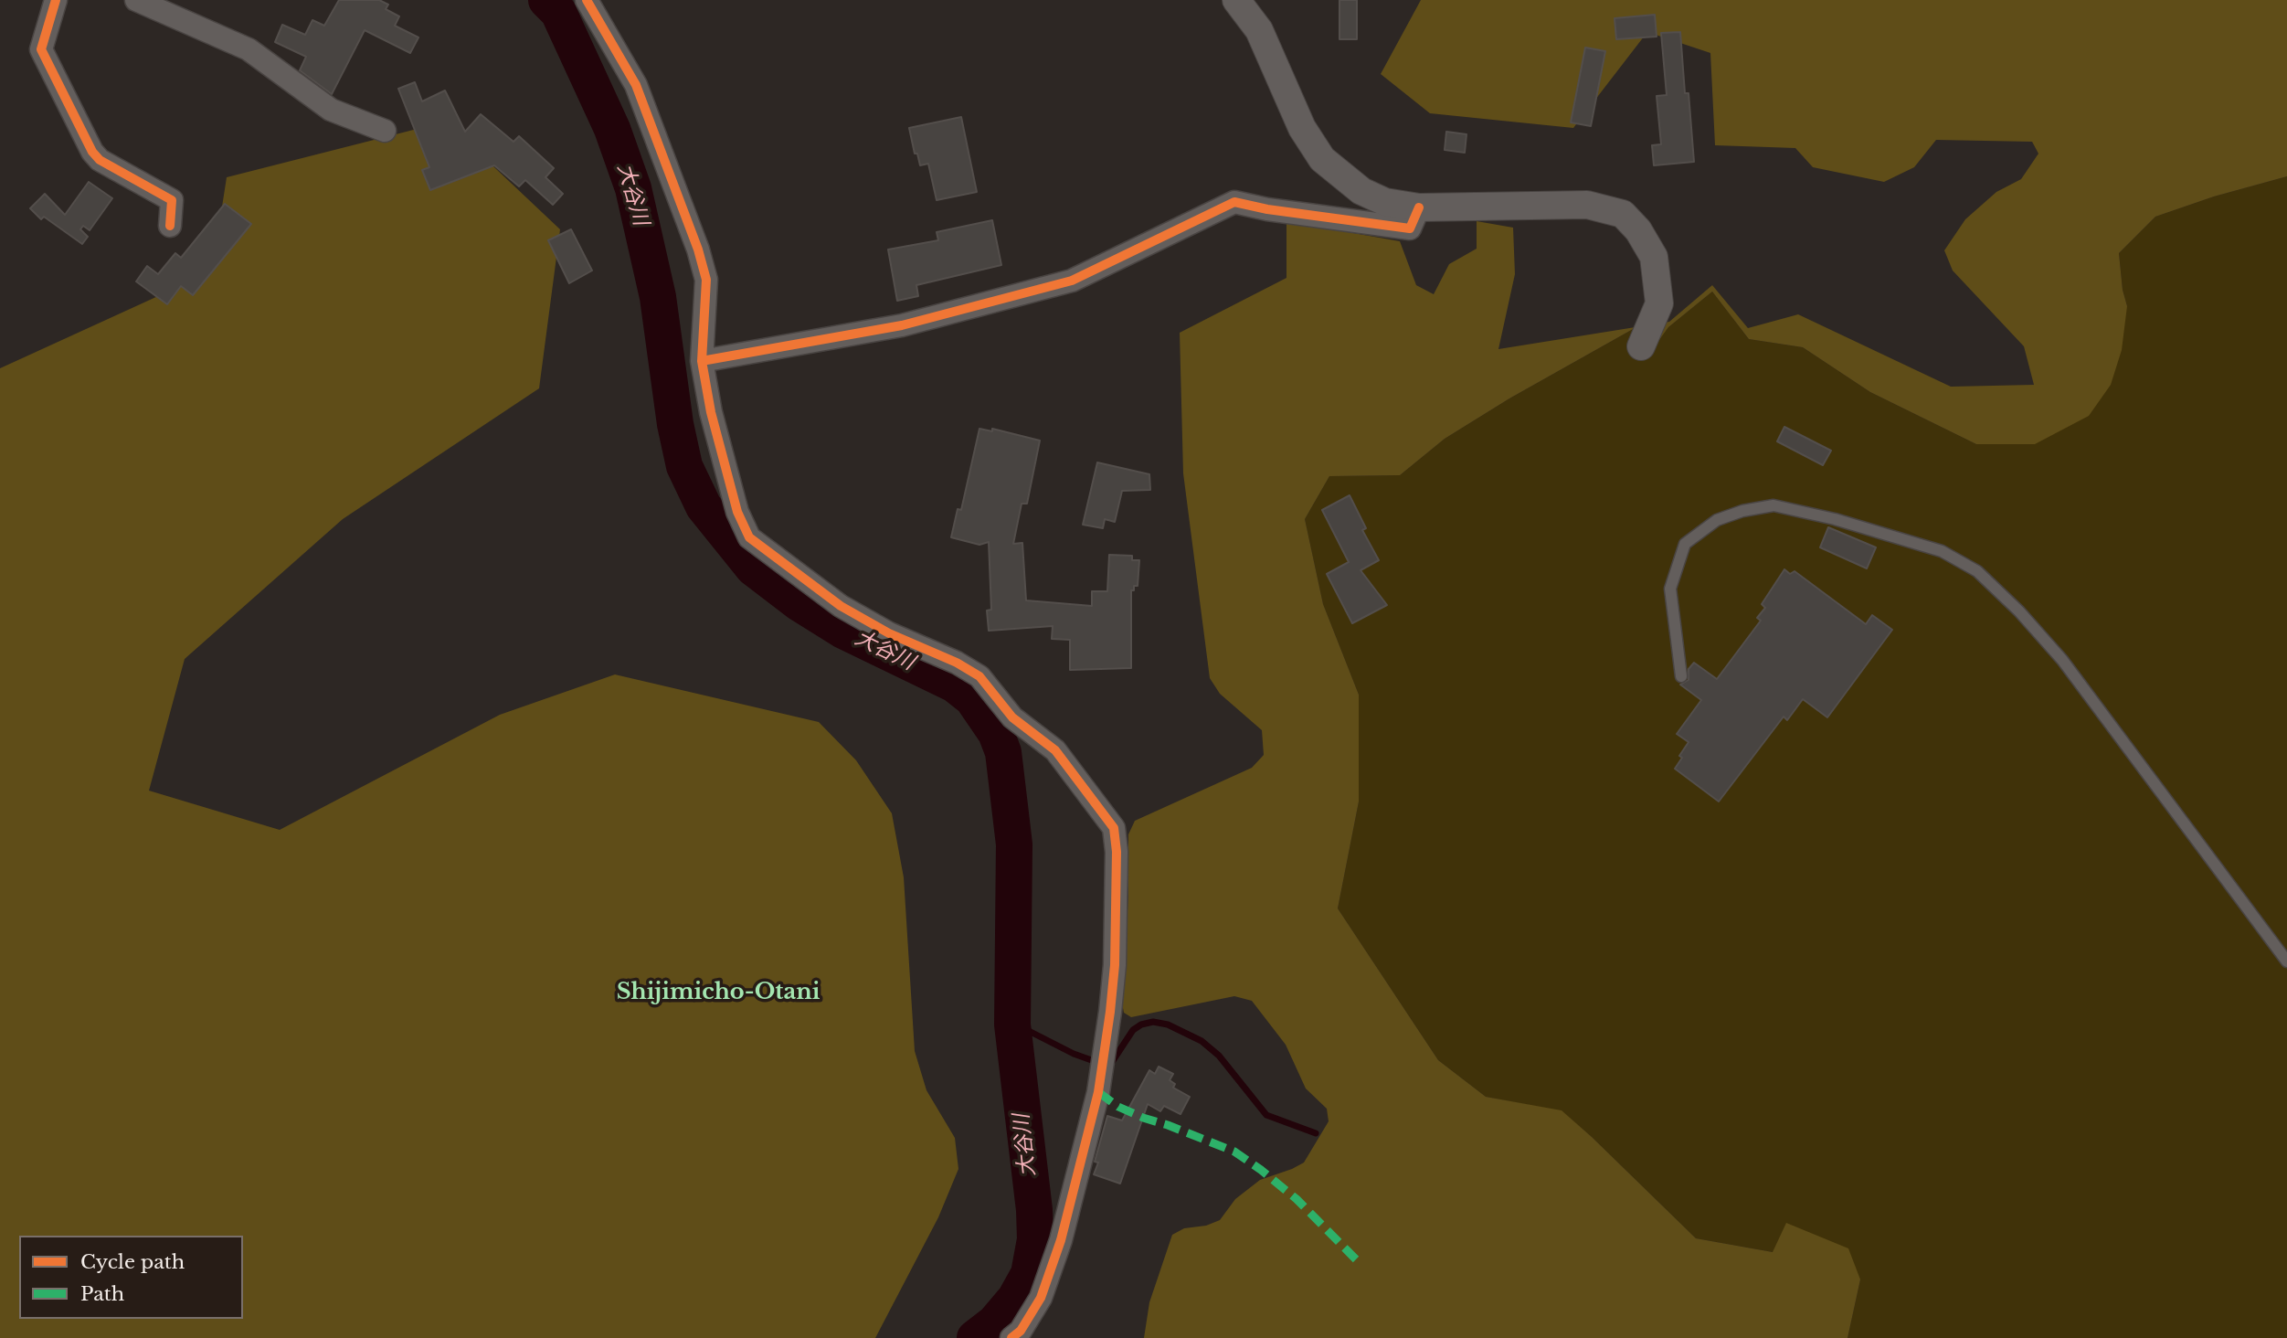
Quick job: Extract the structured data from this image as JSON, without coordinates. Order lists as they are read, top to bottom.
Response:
{
  "districts": ["Shijimicho-Otani"],
  "water": ["大谷川"],
  "legend": ["Cycle path", "Path"]
}
